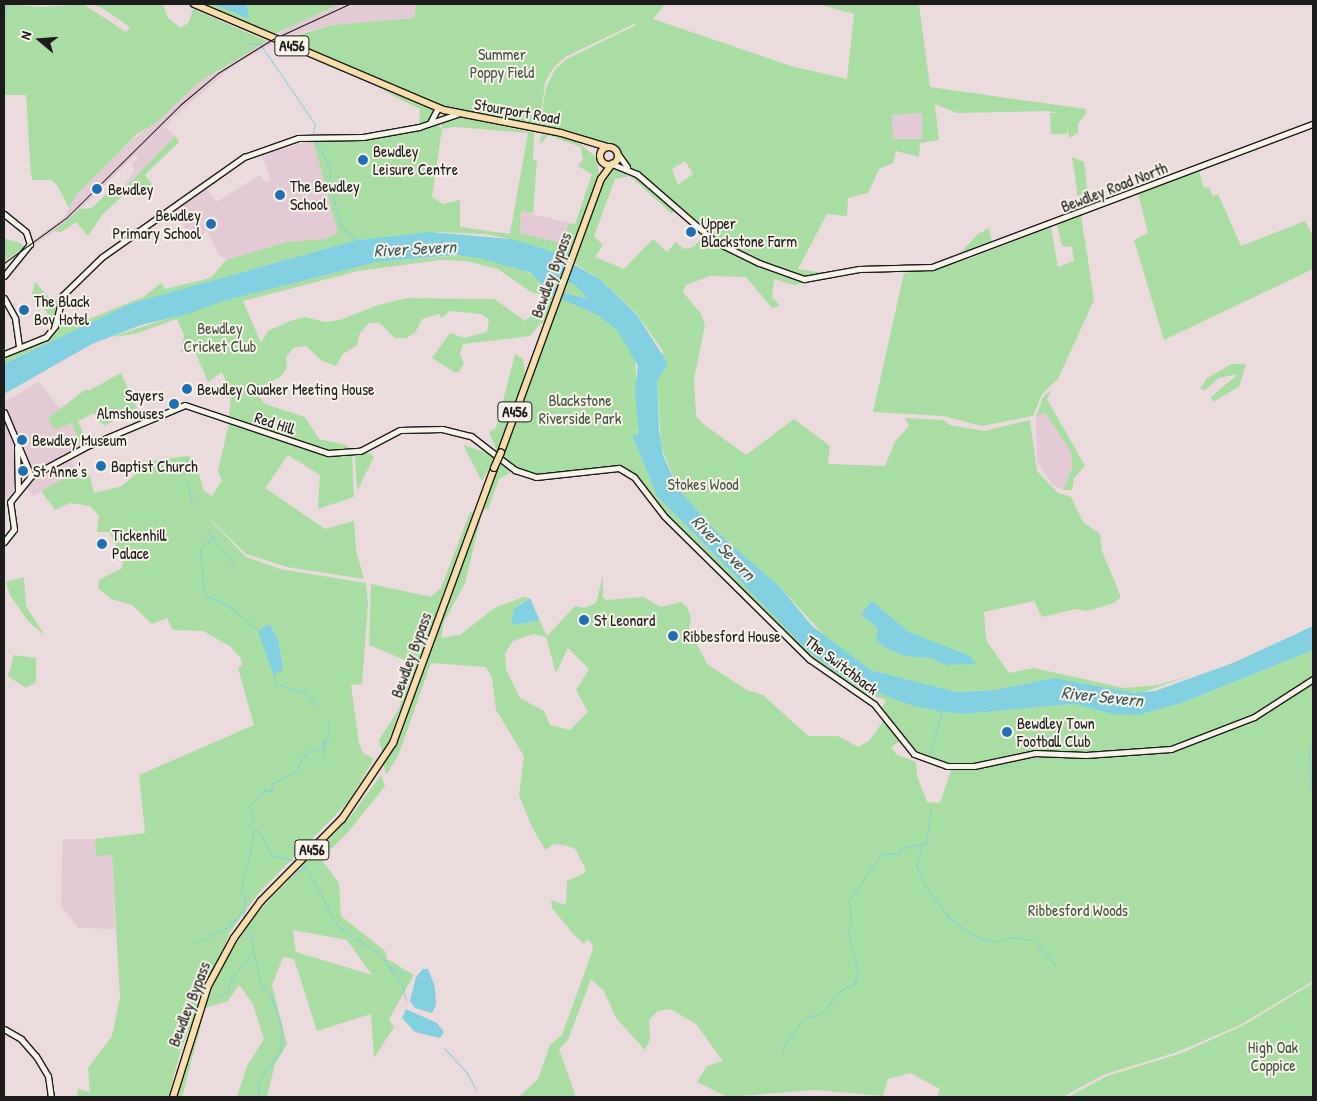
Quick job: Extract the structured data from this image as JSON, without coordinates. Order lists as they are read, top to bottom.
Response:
{
  "streets": {
    "highway": ["A456", "Stourport Road", "Bewdley Bypass"],
    "main road": ["Bewdley Road North", "Red Hill", "The Switchback"]
  },
  "crossings": [
    ["A456", "Stourport Road"],
    ["A456", "Bewdley Bypass"],
    ["Stourport Road", "Bewdley Bypass"],
    ["Red Hill", "The Switchback"]
  ],
  "water": ["River Severn"],
  "parks": [
    "Summer Poppy Field",
    "Bewdley Cricket Club",
    "Blackstone Riverside Park",
    "Stokes Wood",
    "Ribbesford Woods",
    "High Oak Coppice"
  ],
  "places": [
    "Bewdley Leisure Centre",
    "Bewdley",
    "The Bewdley School",
    "Bewdley Primary School",
    "Upper Blackstone Farm",
    "The Black Boy Hotel",
    "Bewdley Quaker Meeting House",
    "Sayers Almshouses",
    "Bewdley Museum",
    "Baptist Church",
    "St Anne's",
    "Tickenhill Palace",
    "St Leonard",
    "Ribbesford House",
    "Bewdley Town Football Club"
  ],
  "north": "left"
}
